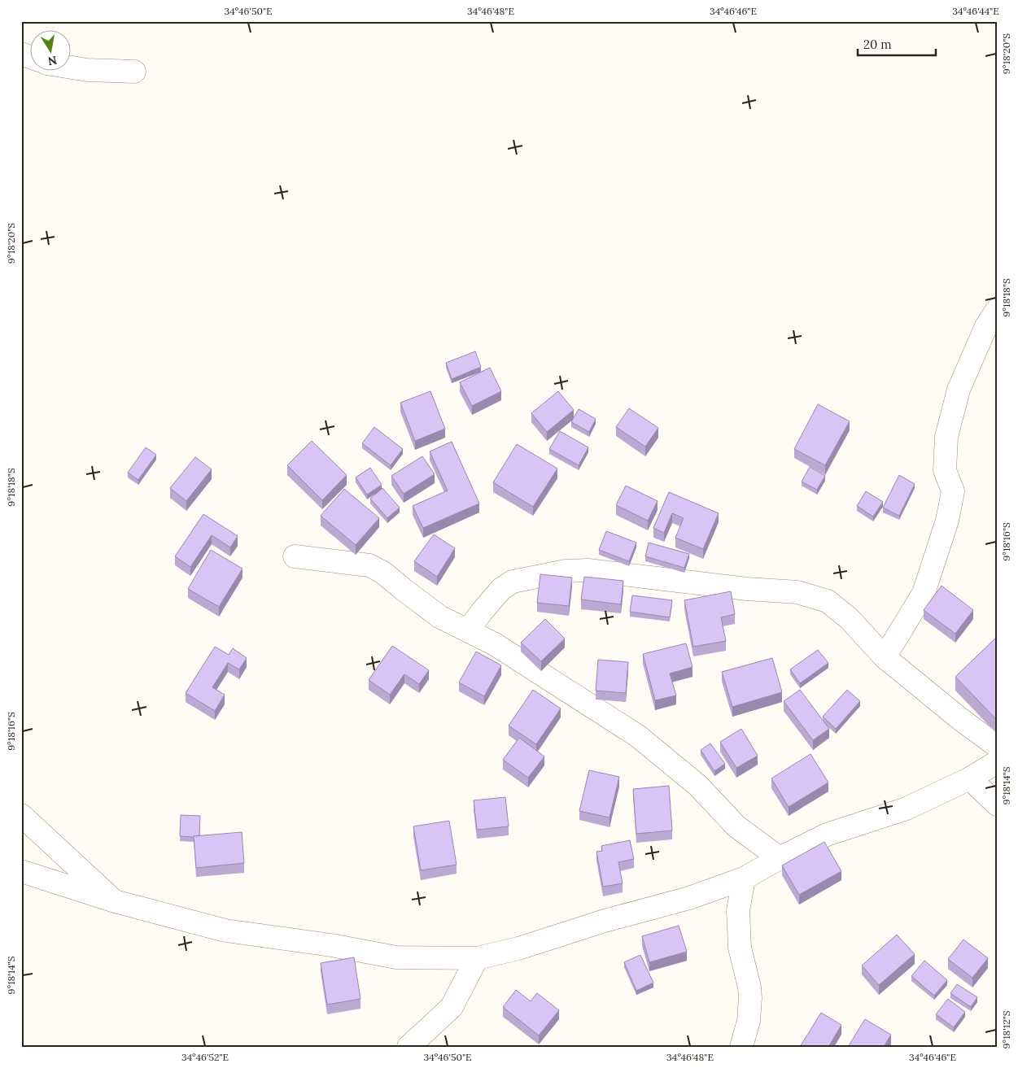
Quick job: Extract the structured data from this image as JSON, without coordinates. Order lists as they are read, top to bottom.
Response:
{
  "scale_bar": "20 m",
  "north": "bottom",
  "coordinates": [
    "34°46'50\"E",
    "34°46'48\"E",
    "34°46'46\"E",
    "34°46'44\"E",
    "9°18'20\"S",
    "9°18'18\"S",
    "9°18'16\"S",
    "9°18'14\"S",
    "9°18'12\"S",
    "34°46'52\"E"
  ]
}
